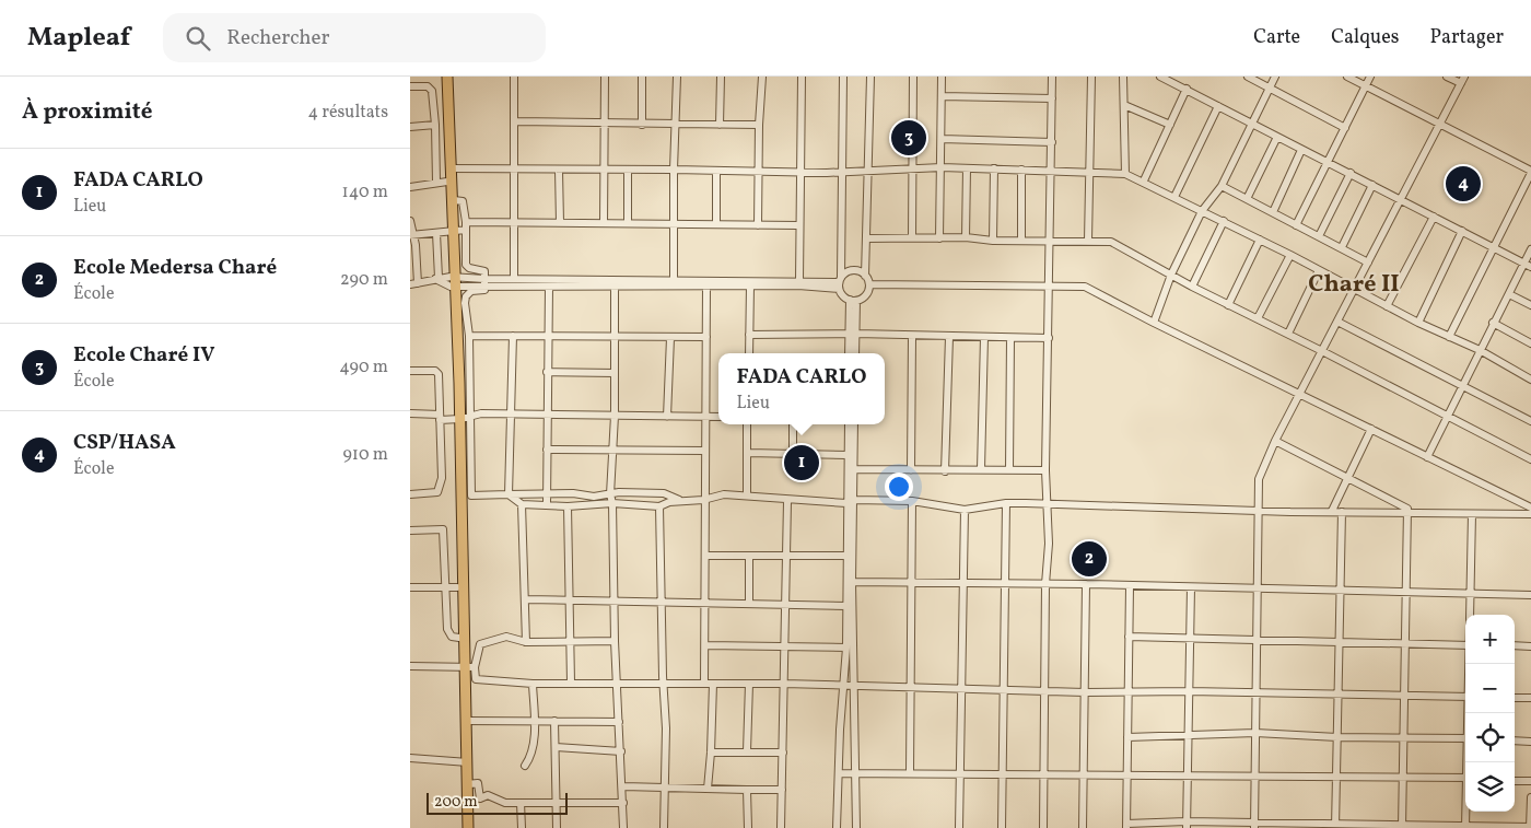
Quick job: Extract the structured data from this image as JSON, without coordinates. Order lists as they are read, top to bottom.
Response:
{
  "districts": ["Charé II"],
  "scale_bar": "200 m",
  "page": {
    "header": "Mapleaf",
    "search": "Rechercher",
    "nav": ["Carte", "Calques", "Partager"],
    "heading": ["À proximité", "4 résultats"],
    "pins": [
      "3",
      "4",
      "1",
      "2"
    ],
    "list": [
      {
        "mark": "1",
        "name": "FADA CARLO",
        "note": "Lieu",
        "value": "140 m"
      },
      {
        "mark": "2",
        "name": "Ecole Medersa Charé",
        "note": "École",
        "value": "290 m"
      },
      {
        "mark": "3",
        "name": "Ecole Charé IV",
        "note": "École",
        "value": "490 m"
      },
      {
        "mark": "4",
        "name": "CSP/HASA",
        "note": "École",
        "value": "910 m"
      }
    ],
    "popup": ["FADA CARLO", "Lieu"],
    "map_buttons": ["+", "−"],
    "scale": "200 m"
  }
}
